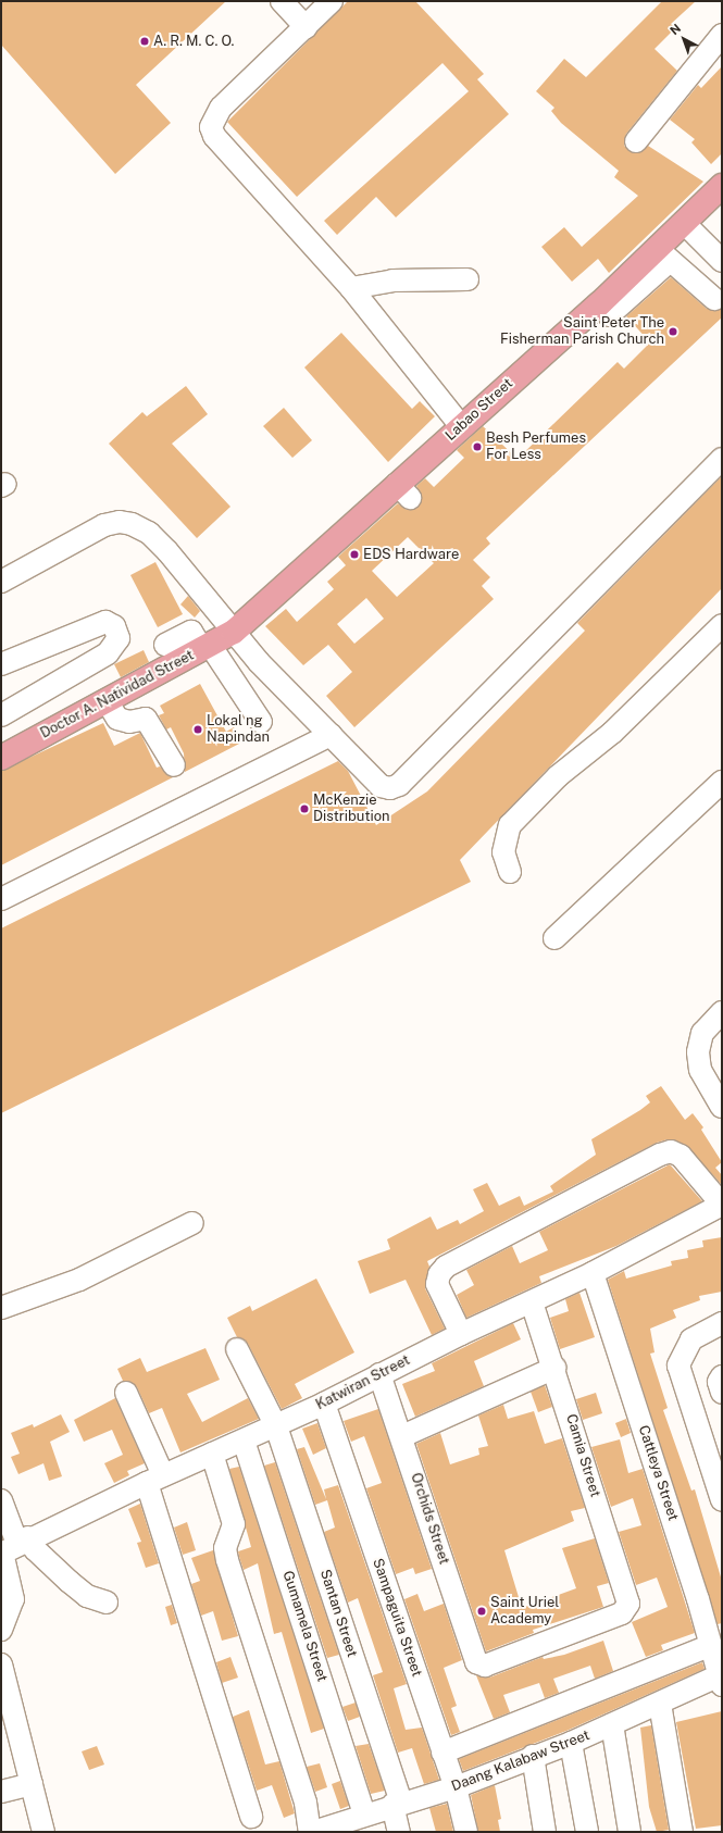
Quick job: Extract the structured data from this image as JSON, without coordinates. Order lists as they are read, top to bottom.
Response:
{
  "streets": {
    "main road": ["Labao Street", "Doctor A. Natividad Street"],
    "street": [
      "Katwiran Street",
      "Camia Street",
      "Cattleya Street",
      "Orchids Street",
      "Santan Street",
      "Sampaguita Street",
      "Gumamela Street",
      "Daang Kalabaw Street"
    ]
  },
  "crossings": [
    ["Labao Street", "Doctor A. Natividad Street"],
    ["Katwiran Street", "Camia Street"],
    ["Katwiran Street", "Cattleya Street"],
    ["Katwiran Street", "Orchids Street"],
    ["Katwiran Street", "Santan Street"],
    ["Katwiran Street", "Sampaguita Street"],
    ["Katwiran Street", "Gumamela Street"],
    ["Camia Street", "Orchids Street"],
    ["Cattleya Street", "Daang Kalabaw Street"],
    ["Santan Street", "Daang Kalabaw Street"],
    ["Sampaguita Street", "Daang Kalabaw Street"],
    ["Gumamela Street", "Daang Kalabaw Street"]
  ],
  "places": [
    "A. R. M. C. O.",
    "Saint Peter The Fisherman Parish Church",
    "Besh Perfumes For Less",
    "EDS Hardware",
    "Lokal ng Napindan",
    "McKenzie Distribution",
    "Saint Uriel Academy"
  ],
  "north": "top left"
}
